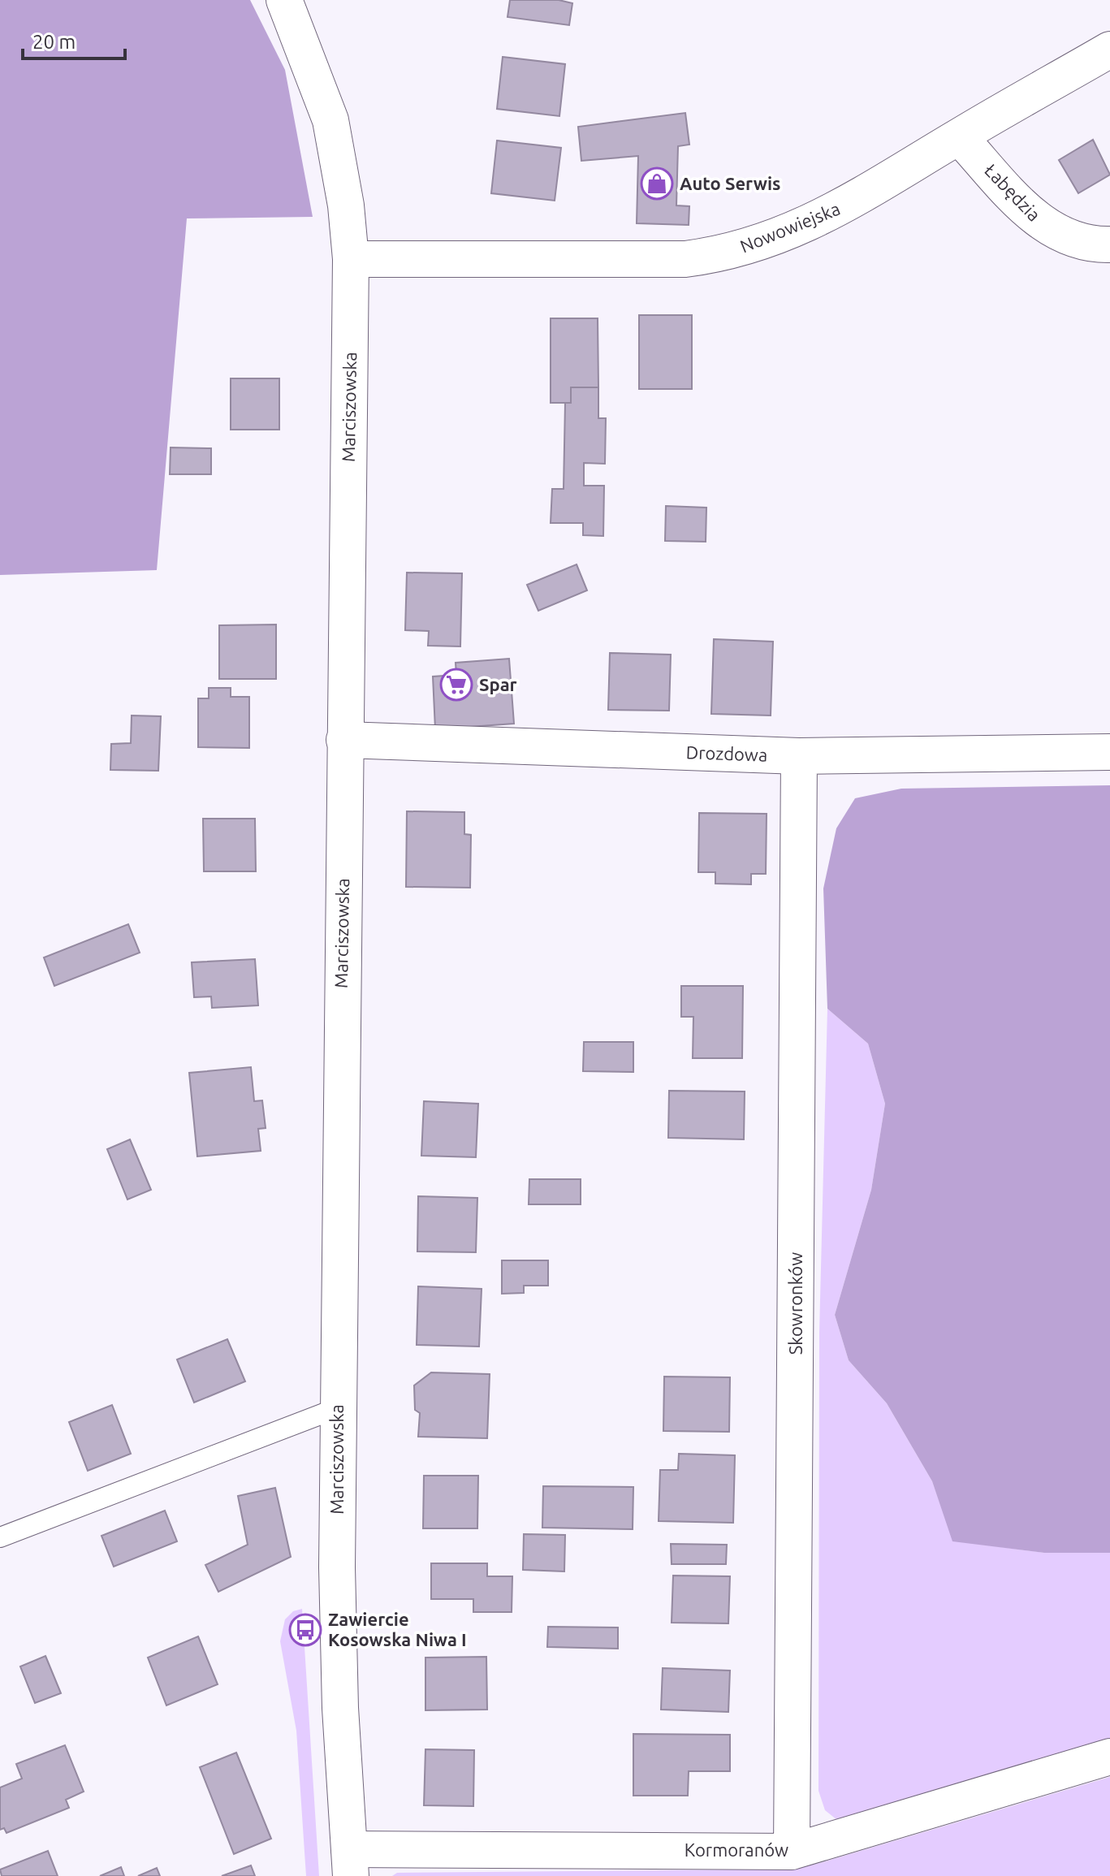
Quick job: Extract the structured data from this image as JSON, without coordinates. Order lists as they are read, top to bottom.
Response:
{
  "streets": {
    "street": [
      "Łabędzia",
      "Nowowiejska",
      "Marciszowska",
      "Drozdowa",
      "Skowronków",
      "Kormoranów"
    ]
  },
  "crossings": [
    ["Łabędzia", "Nowowiejska"],
    ["Nowowiejska", "Marciszowska"],
    ["Marciszowska", "Drozdowa"],
    ["Marciszowska", "Kormoranów"],
    ["Drozdowa", "Skowronków"],
    ["Skowronków", "Kormoranów"]
  ],
  "places": {
    "shop": ["Auto Serwis"],
    "supermarket": ["Spar"],
    "bus stop": ["Zawiercie Kosowska Niwa I"]
  },
  "scale_bar": "20 m"
}
